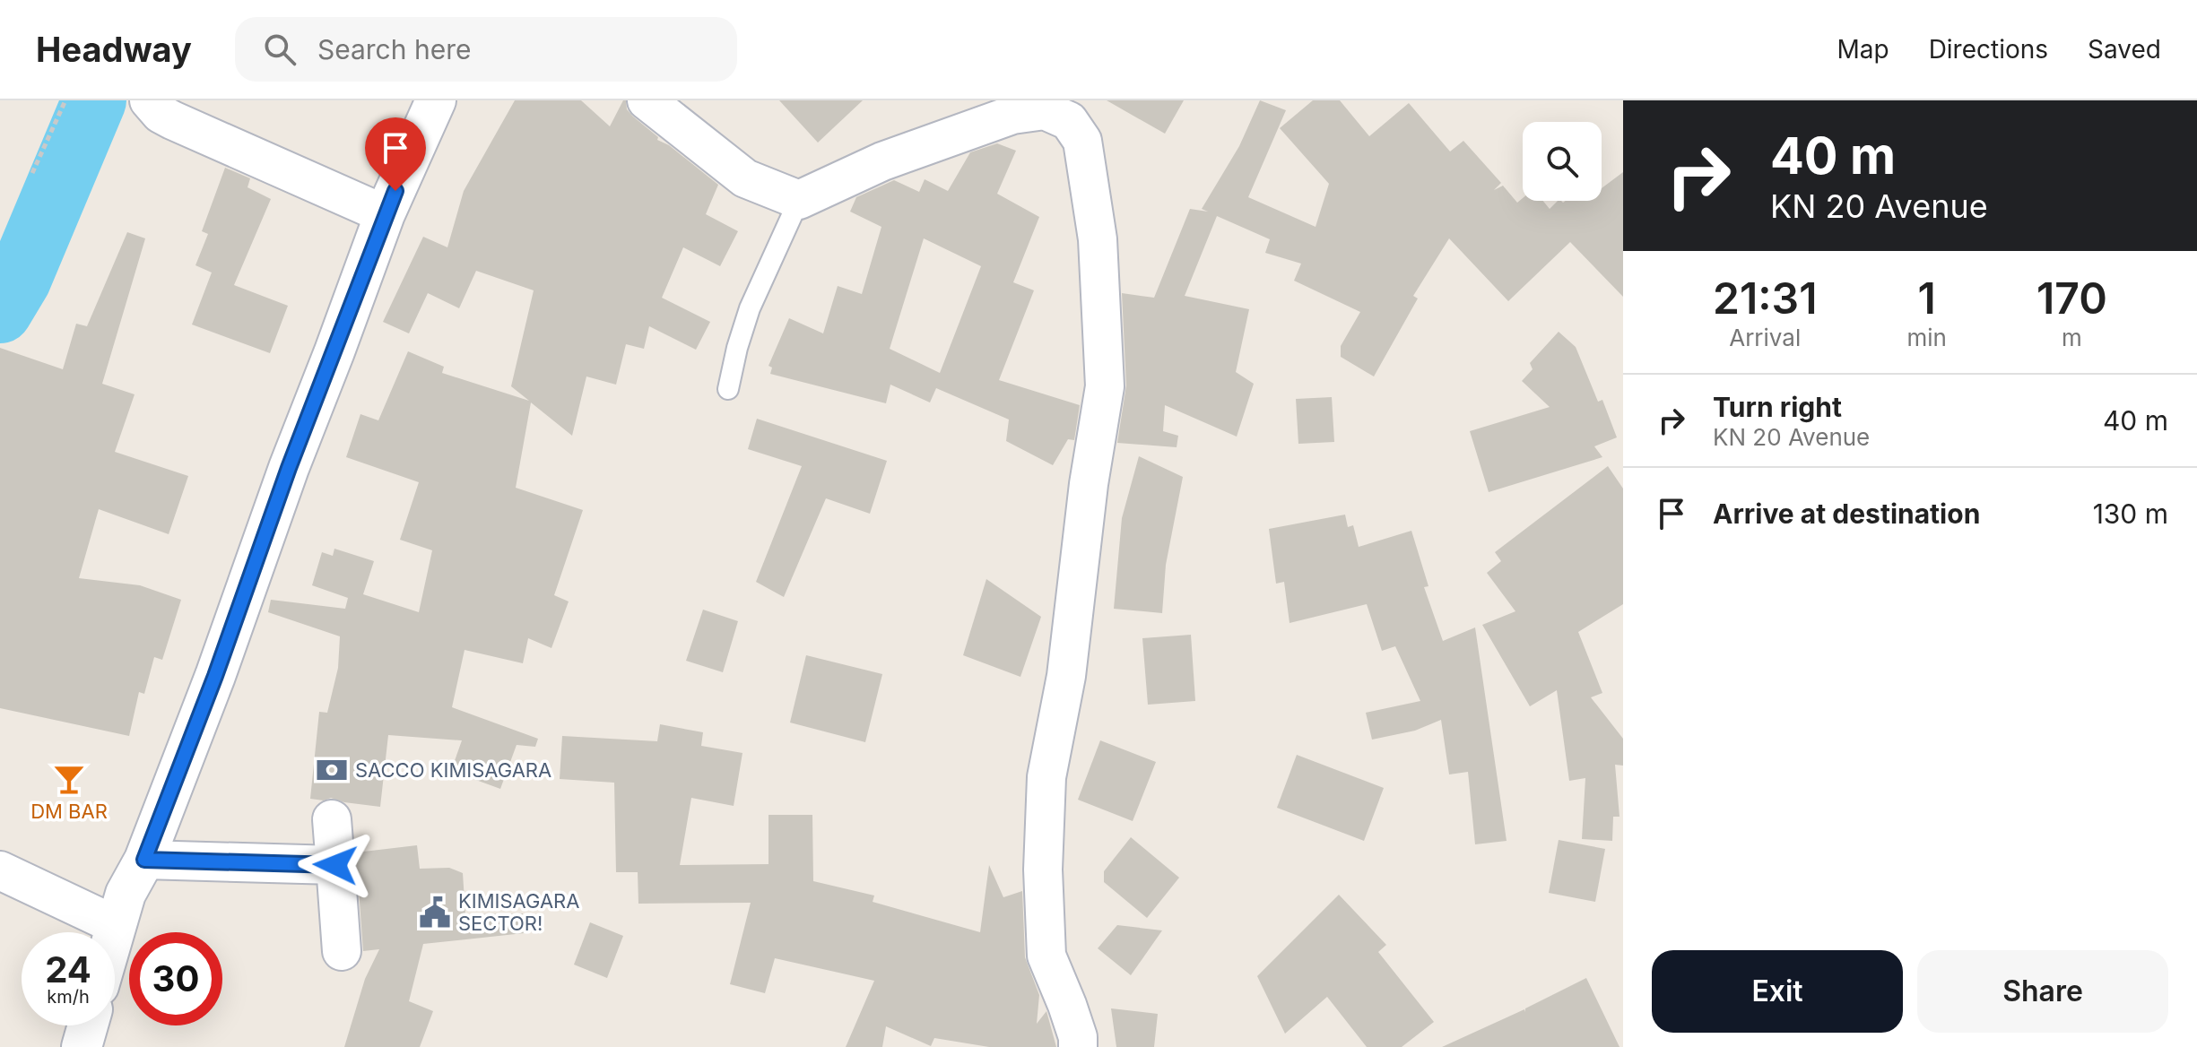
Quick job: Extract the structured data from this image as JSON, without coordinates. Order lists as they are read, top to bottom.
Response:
{
  "places": {
    "bank": ["SACCO KIMISAGARA"],
    "bar": ["DM BAR"],
    "public building": ["KIMISAGARA SECTOR!"]
  },
  "page": {
    "header": "Headway",
    "search": "Search here",
    "nav": ["Map", "Directions", "Saved"],
    "turn": ["40 m", "KN 20 Avenue"],
    "eta": [
      "21:31",
      "Arrival",
      "1",
      "min",
      "170",
      "m"
    ],
    "list": [
      {
        "name": "Turn right",
        "note": "KN 20 Avenue",
        "value": "40 m"
      },
      {
        "name": "Arrive at destination",
        "value": "130 m"
      }
    ],
    "speed": "24 km/h",
    "limit": "30",
    "buttons": ["Exit", "Share"]
  }
}
